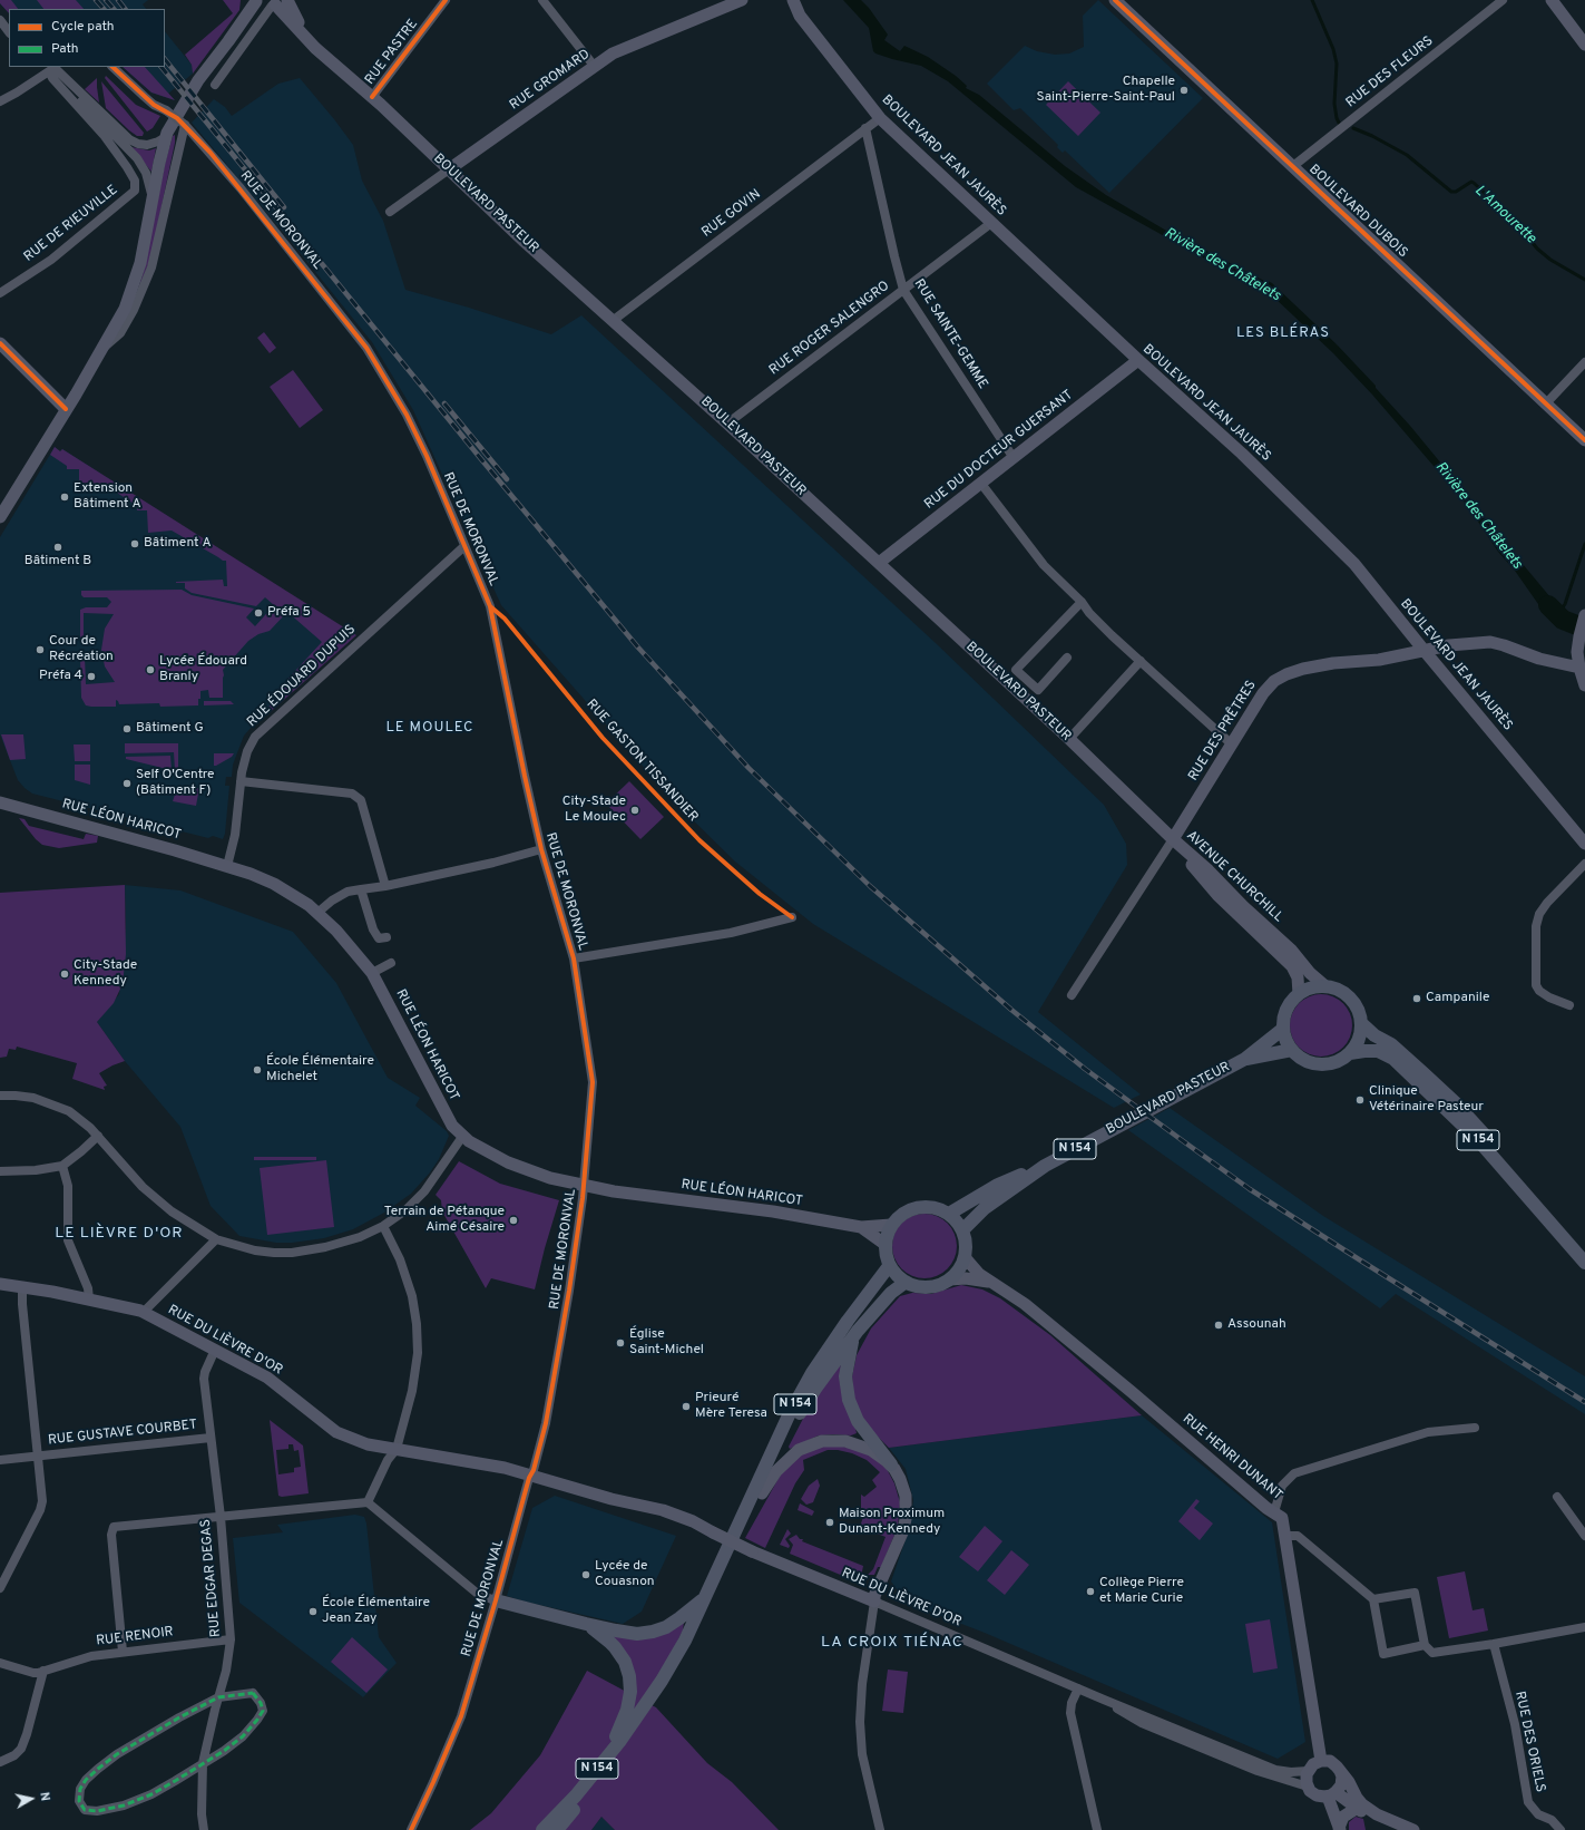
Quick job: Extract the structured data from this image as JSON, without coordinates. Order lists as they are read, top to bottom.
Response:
{
  "streets": {
    "main road": ["BOULEVARD PASTEUR", "N 154"],
    "street": [
      "RUE PASTRE",
      "RUE DES FLEURS",
      "RUE GROMARD",
      "BOULEVARD JEAN JAURÈS",
      "BOULEVARD DUBOIS",
      "RUE GOVIN",
      "RUE DE MORONVAL",
      "RUE DE RIEUVILLE",
      "RUE ROGER SALENGRO",
      "RUE SAINTE-GEMME",
      "RUE DU DOCTEUR GUERSANT",
      "RUE ÉDOUARD DUPUIS",
      "RUE DES PRÊTRES",
      "RUE LÉON HARICOT",
      "AVENUE CHURCHILL",
      "RUE DU LIÈVRE D'OR",
      "RUE GUSTAVE COURBET",
      "RUE HENRI DUNANT",
      "RUE EDGAR DEGAS",
      "RUE RENOIR",
      "RUE DES ORIELS"
    ],
    "cycle path": ["RUE GASTON TISSANDIER"]
  },
  "crossings": [
    ["RUE PASTRE", "BOULEVARD PASTEUR"],
    ["RUE DES FLEURS", "BOULEVARD DUBOIS"],
    ["RUE GROMARD", "BOULEVARD PASTEUR"],
    ["BOULEVARD JEAN JAURÈS", "RUE ROGER SALENGRO"],
    ["BOULEVARD JEAN JAURÈS", "RUE DU DOCTEUR GUERSANT"],
    ["BOULEVARD JEAN JAURÈS", "RUE DES PRÊTRES"],
    ["BOULEVARD PASTEUR", "RUE GOVIN"],
    ["BOULEVARD PASTEUR", "RUE ROGER SALENGRO"],
    ["BOULEVARD PASTEUR", "RUE DU DOCTEUR GUERSANT"],
    ["BOULEVARD PASTEUR", "RUE DES PRÊTRES"],
    ["BOULEVARD PASTEUR", "RUE LÉON HARICOT"],
    ["BOULEVARD PASTEUR", "AVENUE CHURCHILL"],
    ["BOULEVARD PASTEUR", "N 154"],
    ["BOULEVARD PASTEUR", "RUE HENRI DUNANT"],
    ["RUE GOVIN", "RUE SAINTE-GEMME"],
    ["RUE DE MORONVAL", "RUE ÉDOUARD DUPUIS"],
    ["RUE DE MORONVAL", "RUE LÉON HARICOT"],
    ["RUE DE MORONVAL", "RUE DU LIÈVRE D'OR"],
    ["RUE ROGER SALENGRO", "RUE SAINTE-GEMME"],
    ["RUE SAINTE-GEMME", "RUE DU DOCTEUR GUERSANT"],
    ["RUE ÉDOUARD DUPUIS", "RUE LÉON HARICOT"],
    ["RUE DES PRÊTRES", "AVENUE CHURCHILL"],
    ["RUE LÉON HARICOT", "N 154"],
    ["RUE LÉON HARICOT", "RUE HENRI DUNANT"],
    ["AVENUE CHURCHILL", "N 154"],
    ["N 154", "RUE HENRI DUNANT"],
    ["RUE DU LIÈVRE D'OR", "RUE HENRI DUNANT"],
    ["RUE DU LIÈVRE D'OR", "RUE EDGAR DEGAS"],
    ["RUE GUSTAVE COURBET", "RUE EDGAR DEGAS"],
    ["RUE EDGAR DEGAS", "RUE RENOIR"]
  ],
  "districts": [
    "LES BLÉRAS",
    "LE MOULEC",
    "LE LIÈVRE D'OR",
    "LA CROIX TIÉNAC"
  ],
  "water": ["L'Amourette", "Rivière des Châtelets"],
  "places": [
    "Chapelle Saint-Pierre-Saint-Paul",
    "Extension Bâtiment A",
    "Bâtiment A",
    "Bâtiment B",
    "Préfa 5",
    "Cour de Récréation",
    "Lycée Édouard Branly",
    "Préfa 4",
    "Bâtiment G",
    "Self O'Centre (Bâtiment F)",
    "City-Stade Le Moulec",
    "City-Stade Kennedy",
    "Campanile",
    "École Élémentaire Michelet",
    "Clinique Vétérinaire Pasteur",
    "Terrain de Pétanque Aimé Césaire",
    "Assounah",
    "Église Saint-Michel",
    "Prieuré Mère Teresa",
    "Maison Proximum Dunant-Kennedy",
    "Lycée de Couasnon",
    "Collège Pierre et Marie Curie",
    "École Élémentaire Jean Zay"
  ],
  "legend": ["Cycle path", "Path"],
  "north": "right"
}
